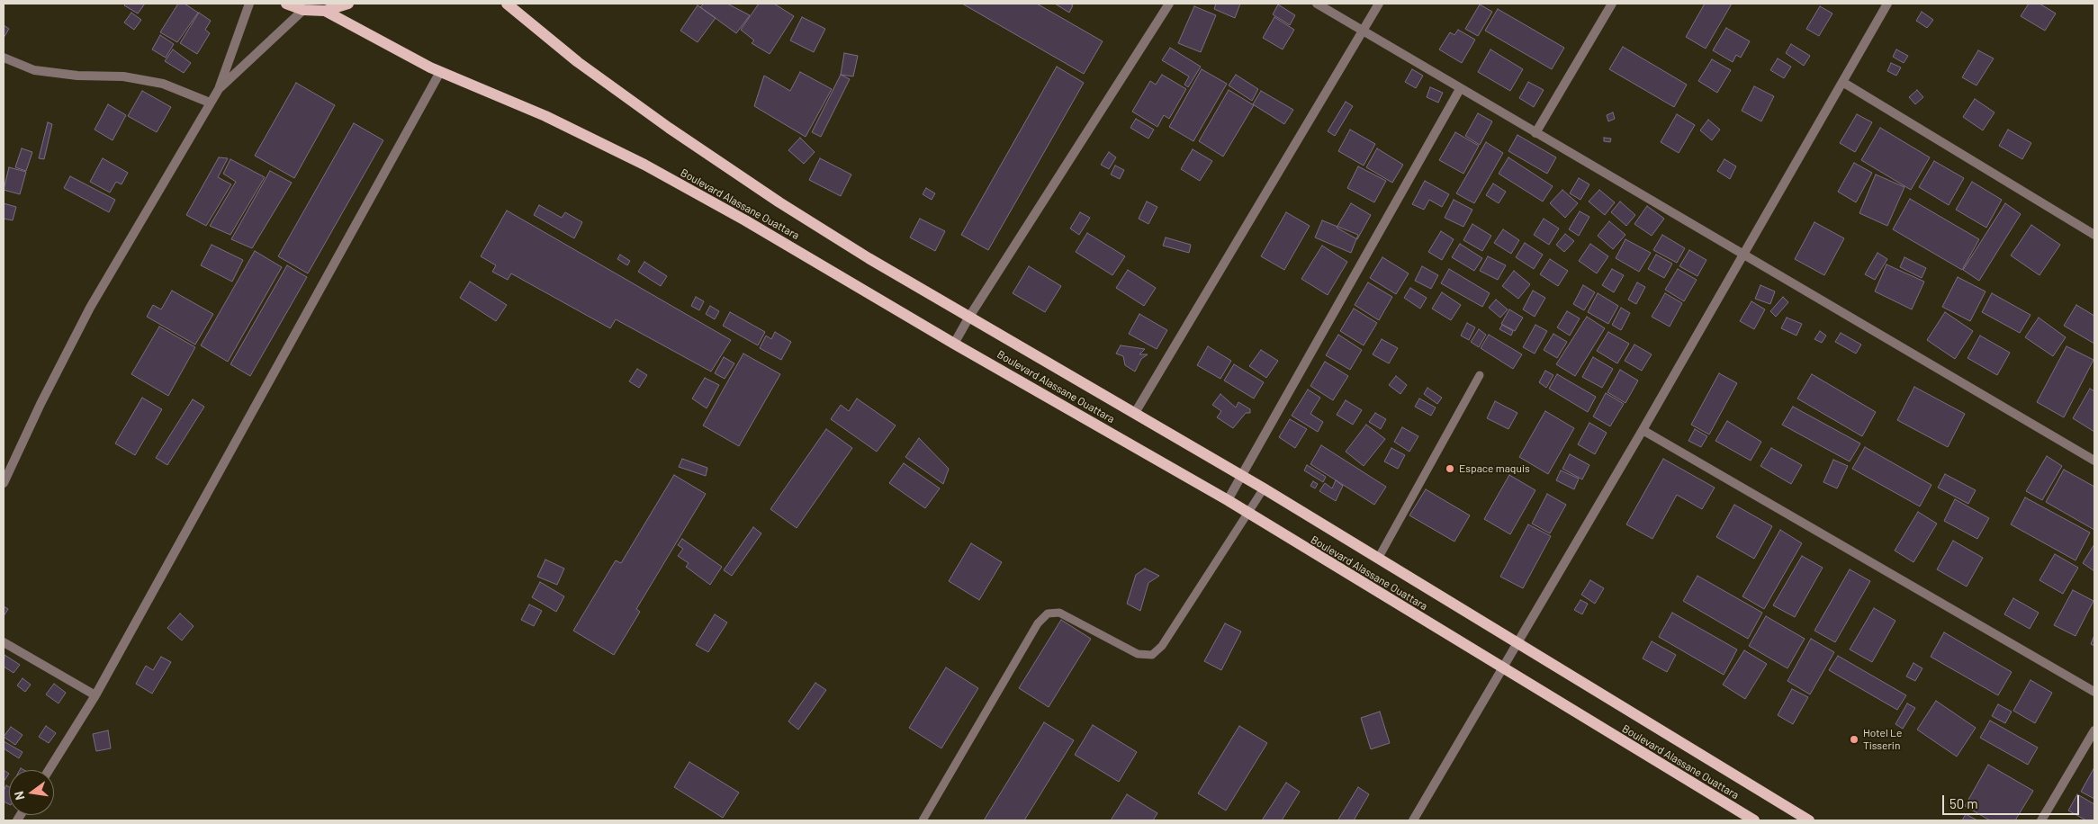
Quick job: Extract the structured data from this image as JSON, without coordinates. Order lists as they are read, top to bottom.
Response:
{
  "streets": {
    "main road": ["Boulevard Alassane Ouattara"]
  },
  "places": ["Espace maquis", "Hotel Le Tisserin"],
  "scale_bar": "50 m",
  "north": "left"
}
